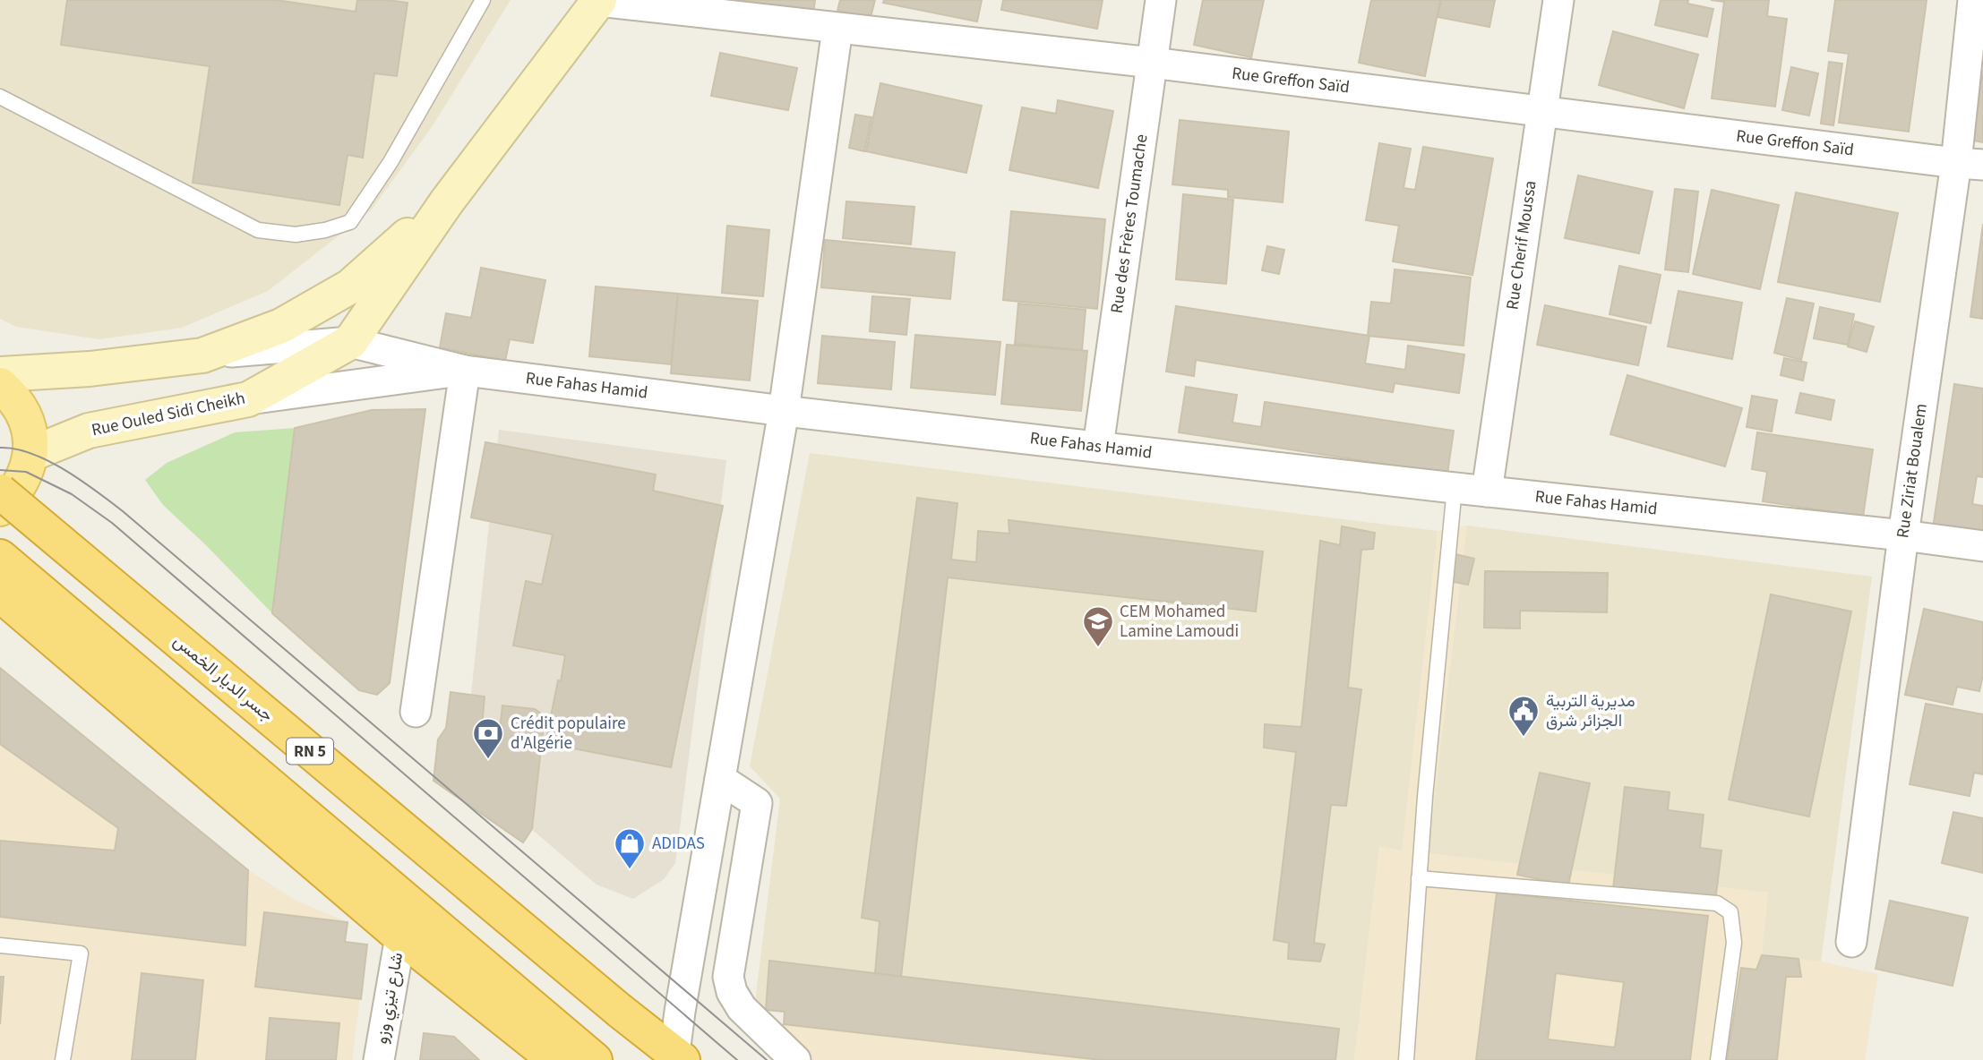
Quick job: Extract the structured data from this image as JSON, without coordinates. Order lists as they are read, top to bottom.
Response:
{
  "streets": {
    "highway": ["جسر الديار الخمس", "RN 5"],
    "main road": ["Rue Ouled Sidi Cheikh"],
    "street": [
      "Rue Greffon Saïd",
      "Rue des Frères Toumache",
      "Rue Cherif Moussa",
      "Rue Fahas Hamid",
      "Rue Ziriat Boualem",
      "شارع تيزي وزو"
    ]
  },
  "crossings": [
    ["Rue Greffon Saïd", "Rue des Frères Toumache"],
    ["Rue Greffon Saïd", "Rue Cherif Moussa"],
    ["Rue Greffon Saïd", "Rue Ouled Sidi Cheikh"],
    ["Rue Greffon Saïd", "Rue Ziriat Boualem"],
    ["Rue des Frères Toumache", "Rue Fahas Hamid"],
    ["Rue Cherif Moussa", "Rue Fahas Hamid"],
    ["Rue Fahas Hamid", "Rue Ouled Sidi Cheikh"],
    ["Rue Fahas Hamid", "Rue Ziriat Boualem"]
  ],
  "places": {
    "school or university": ["CEM Mohamed Lamine Lamoudi"],
    "public building": ["مديرية التربية الجزائر شرق"],
    "bank": ["Crédit populaire d'Algérie"],
    "shop": ["ADIDAS"]
  }
}
